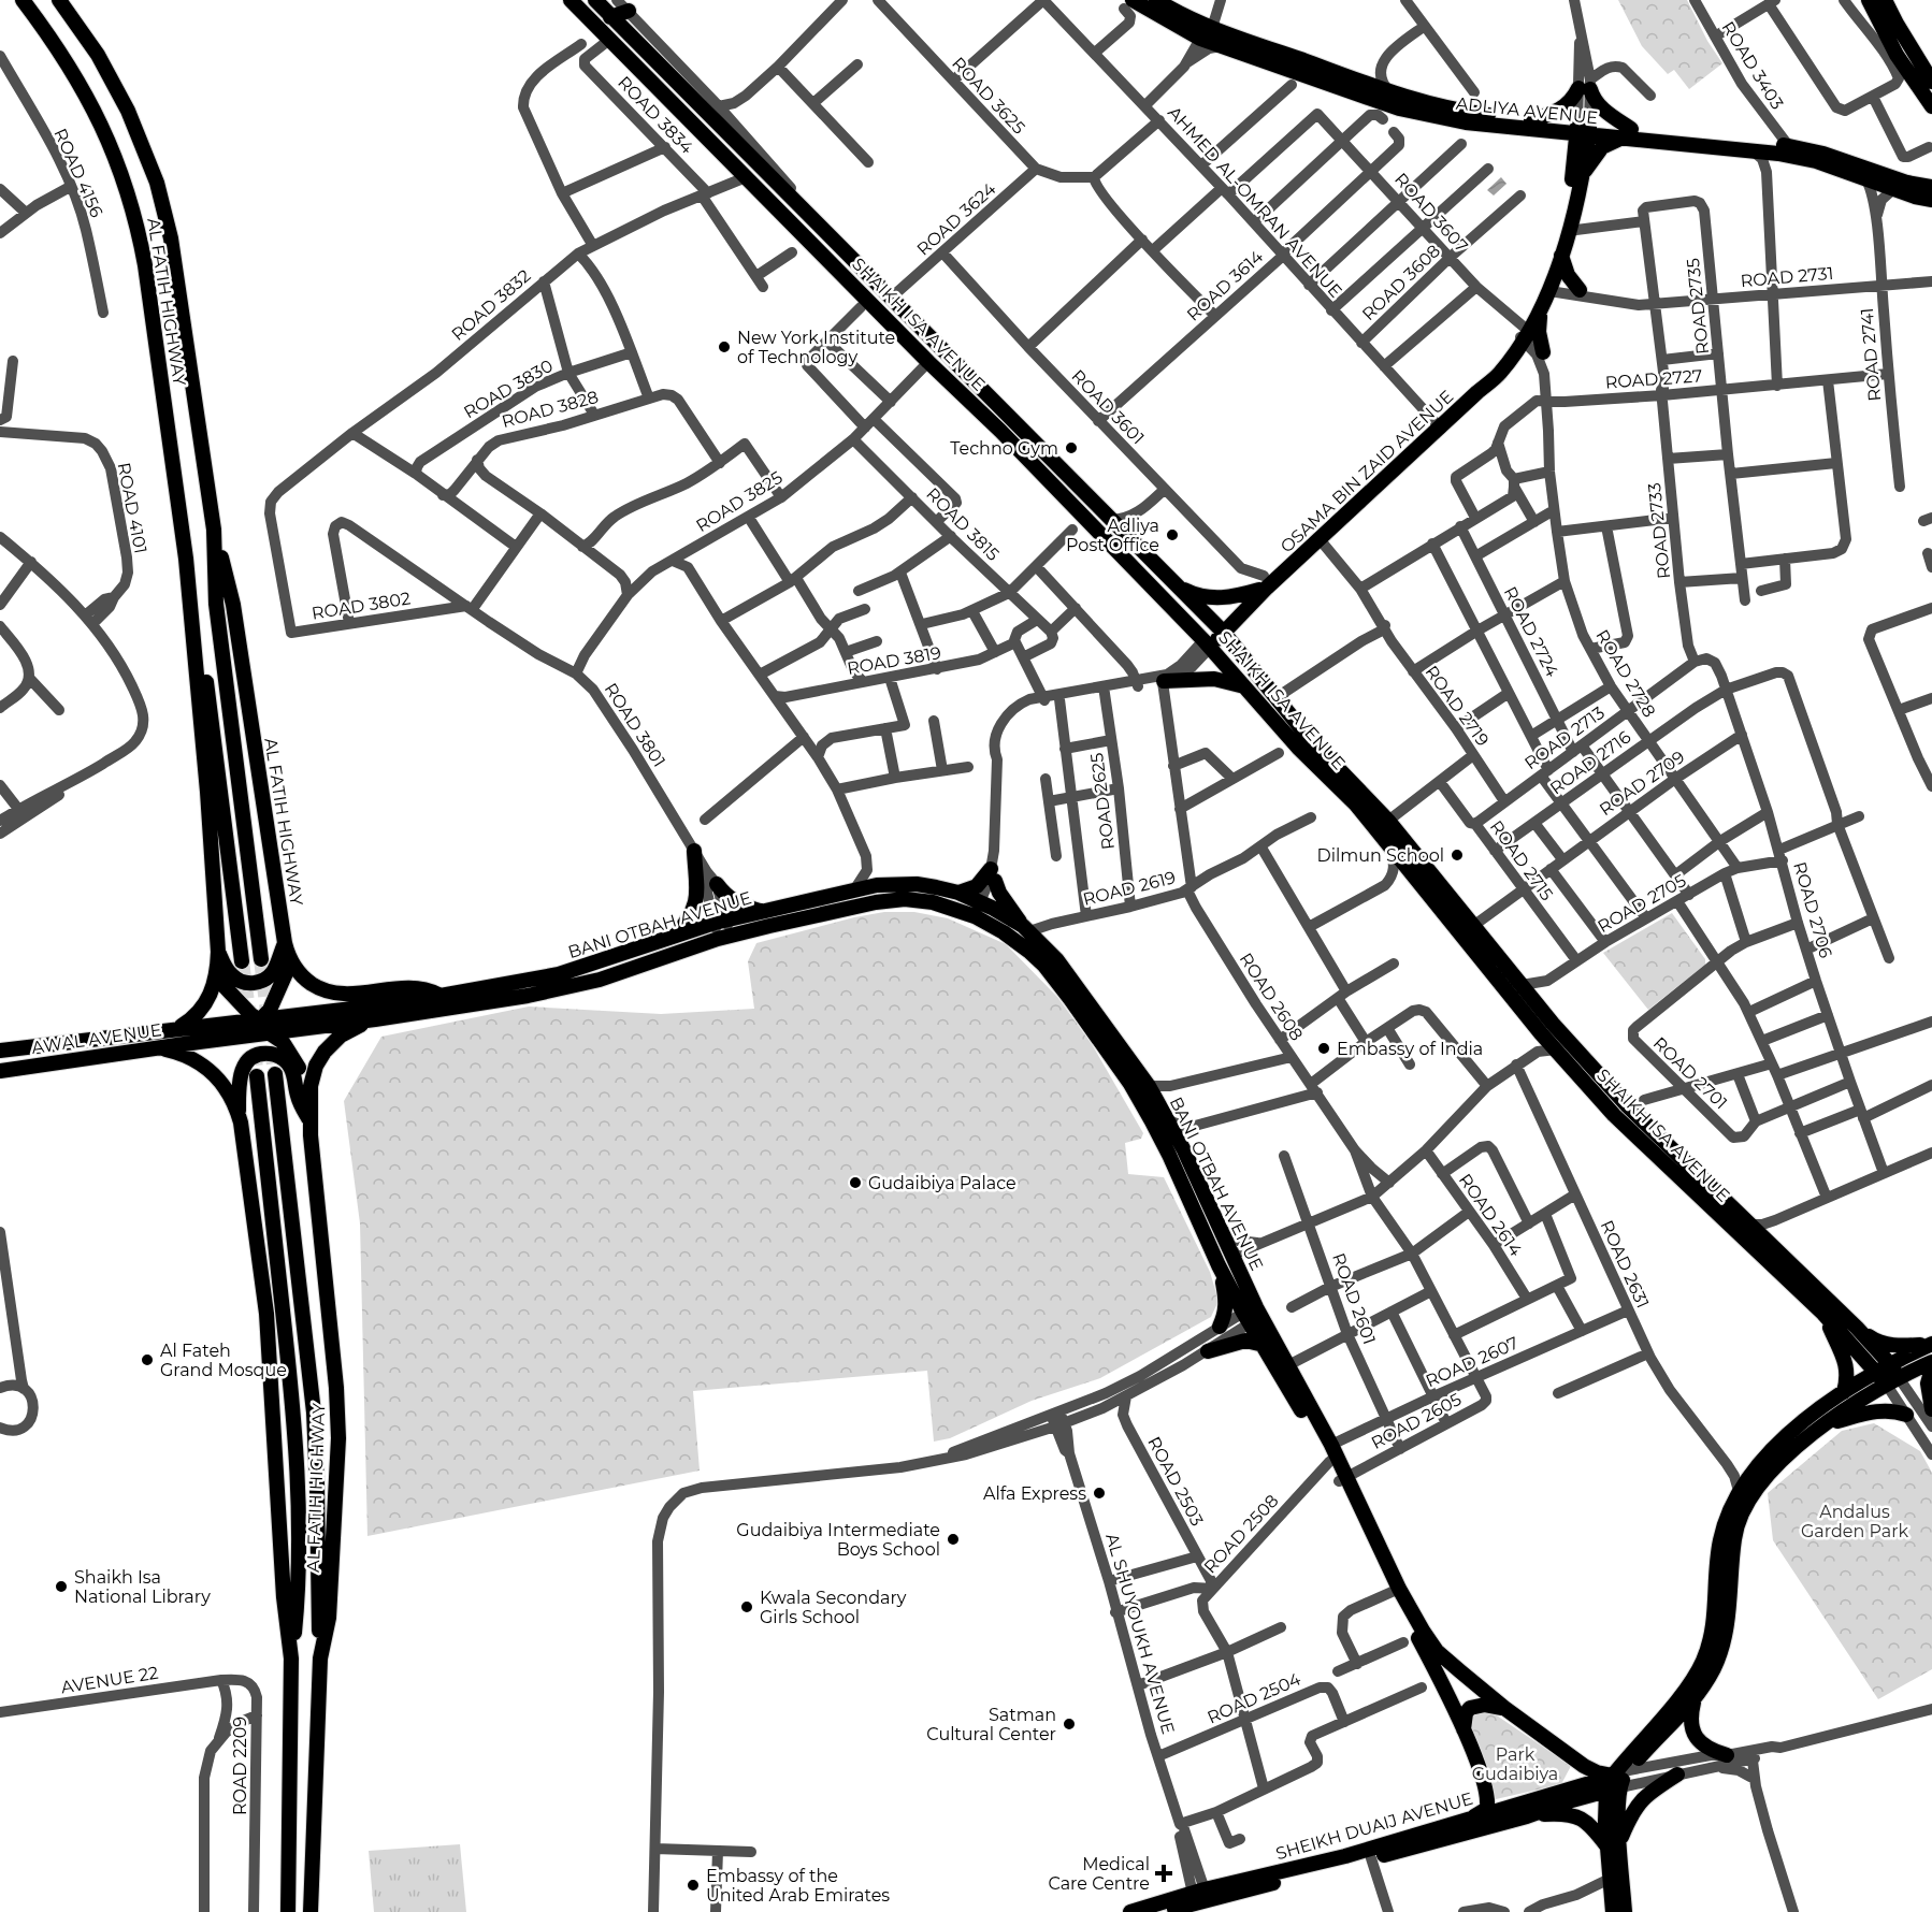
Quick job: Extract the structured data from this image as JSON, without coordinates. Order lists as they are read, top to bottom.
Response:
{
  "streets": {
    "main road": [
      "ADLIYA AVENUE",
      "AL FATIH HIGHWAY",
      "SHAIKH ISA AVENUE",
      "OSAMA BIN ZAID AVENUE",
      "BANI OTBAH AVENUE",
      "AWAL AVENUE",
      "SHEIKH DUAIJ AVENUE"
    ],
    "street": [
      "ROAD 3403",
      "ROAD 3625",
      "ROAD 3834",
      "ROAD 4156",
      "AHMED AL-OMRAN AVENUE",
      "ROAD 3607",
      "ROAD 3624",
      "ROAD 2731",
      "ROAD 3608",
      "ROAD 3614",
      "ROAD 3832",
      "ROAD 2735",
      "ROAD 2741",
      "ROAD 2727",
      "ROAD 3830",
      "ROAD 3601",
      "ROAD 3828",
      "ROAD 3825",
      "ROAD 4101",
      "ROAD 3815",
      "ROAD 2733",
      "ROAD 3802",
      "ROAD 2724",
      "ROAD 3819",
      "ROAD 2728",
      "ROAD 2719",
      "ROAD 3801",
      "ROAD 2713",
      "ROAD 2716",
      "ROAD 2709",
      "ROAD 2625",
      "ROAD 2715",
      "ROAD 2619",
      "ROAD 2705",
      "ROAD 2706",
      "ROAD 2608",
      "ROAD 2701",
      "ROAD 2614",
      "ROAD 2631",
      "ROAD 2601",
      "ROAD 2607",
      "ROAD 2605",
      "ROAD 2503",
      "ROAD 2508",
      "AL SHUYOUKH AVENUE",
      "AVENUE 22",
      "ROAD 2504",
      "ROAD 2209"
    ]
  },
  "crossings": [
    ["ROAD 3403", "ADLIYA AVENUE"],
    ["ROAD 3625", "ROAD 3624"],
    ["ADLIYA AVENUE", "ROAD 2741"],
    ["ADLIYA AVENUE", "OSAMA BIN ZAID AVENUE"],
    ["ROAD 3834", "ROAD 3832"],
    ["ROAD 3834", "SHAIKH ISA AVENUE"],
    ["AHMED AL-OMRAN AVENUE", "ROAD 3607"],
    ["AHMED AL-OMRAN AVENUE", "ROAD 3608"],
    ["AHMED AL-OMRAN AVENUE", "ROAD 3614"],
    ["AHMED AL-OMRAN AVENUE", "OSAMA BIN ZAID AVENUE"],
    ["ROAD 3607", "ROAD 3608"],
    ["ROAD 3607", "ROAD 3614"],
    ["ROAD 3607", "OSAMA BIN ZAID AVENUE"],
    ["ROAD 3607", "ROAD 2728"],
    ["ROAD 3624", "ROAD 3601"],
    ["ROAD 2731", "ROAD 2735"],
    ["ROAD 2731", "ROAD 2741"],
    ["ROAD 2731", "OSAMA BIN ZAID AVENUE"],
    ["ROAD 2731", "ROAD 2733"],
    ["ROAD 3614", "ROAD 3601"],
    ["AL FATIH HIGHWAY", "BANI OTBAH AVENUE"],
    ["AL FATIH HIGHWAY", "AWAL AVENUE"],
    ["ROAD 3832", "SHAIKH ISA AVENUE"],
    ["ROAD 3832", "ROAD 3802"],
    ["ROAD 2735", "ROAD 2727"],
    ["ROAD 2735", "ROAD 2733"],
    ["SHAIKH ISA AVENUE", "OSAMA BIN ZAID AVENUE"],
    ["SHAIKH ISA AVENUE", "ROAD 3825"],
    ["SHAIKH ISA AVENUE", "ROAD 2709"],
    ["SHAIKH ISA AVENUE", "ROAD 2705"],
    ["ROAD 2741", "ROAD 2727"],
    ["ROAD 2727", "ROAD 2733"],
    ["ROAD 2727", "ROAD 2728"],
    ["ROAD 3601", "OSAMA BIN ZAID AVENUE"],
    ["OSAMA BIN ZAID AVENUE", "ROAD 2728"],
    ["OSAMA BIN ZAID AVENUE", "ROAD 2719"],
    ["OSAMA BIN ZAID AVENUE", "ROAD 2625"],
    ["OSAMA BIN ZAID AVENUE", "BANI OTBAH AVENUE"],
    ["ROAD 3825", "ROAD 3815"],
    ["ROAD 3825", "ROAD 3801"],
    ["ROAD 2733", "ROAD 2713"],
    ["ROAD 2733", "ROAD 2706"],
    ["ROAD 3802", "ROAD 3801"],
    ["ROAD 2724", "ROAD 2713"],
    ["ROAD 2724", "ROAD 2716"],
    ["ROAD 2724", "ROAD 2709"],
    ["ROAD 2724", "ROAD 2705"],
    ["ROAD 2728", "ROAD 2713"],
    ["ROAD 2728", "ROAD 2716"],
    ["ROAD 2728", "ROAD 2709"],
    ["ROAD 2728", "ROAD 2705"],
    ["ROAD 2719", "ROAD 2713"],
    ["ROAD 3801", "BANI OTBAH AVENUE"],
    ["ROAD 2713", "ROAD 2715"],
    ["ROAD 2713", "ROAD 2706"],
    ["ROAD 2716", "ROAD 2715"],
    ["ROAD 2716", "ROAD 2705"],
    ["ROAD 2716", "ROAD 2706"],
    ["ROAD 2709", "ROAD 2715"],
    ["ROAD 2709", "ROAD 2706"],
    ["ROAD 2625", "ROAD 2619"],
    ["ROAD 2715", "ROAD 2705"],
    ["ROAD 2619", "BANI OTBAH AVENUE"],
    ["ROAD 2619", "ROAD 2608"],
    ["ROAD 2705", "ROAD 2706"],
    ["ROAD 2706", "ROAD 2701"],
    ["BANI OTBAH AVENUE", "AWAL AVENUE"],
    ["BANI OTBAH AVENUE", "ROAD 2607"],
    ["BANI OTBAH AVENUE", "ROAD 2605"],
    ["BANI OTBAH AVENUE", "ROAD 2508"],
    ["BANI OTBAH AVENUE", "SHEIKH DUAIJ AVENUE"],
    ["ROAD 2608", "ROAD 2607"],
    ["ROAD 2608", "ROAD 2605"],
    ["ROAD 2631", "ROAD 2607"],
    ["ROAD 2601", "ROAD 2607"],
    ["ROAD 2601", "ROAD 2605"],
    ["ROAD 2607", "ROAD 2605"],
    ["ROAD 2607", "ROAD 2508"],
    ["ROAD 2503", "ROAD 2508"],
    ["ROAD 2508", "AL SHUYOUKH AVENUE"],
    ["AL SHUYOUKH AVENUE", "ROAD 2504"],
    ["AL SHUYOUKH AVENUE", "SHEIKH DUAIJ AVENUE"],
    ["AVENUE 22", "ROAD 2209"]
  ],
  "parks": ["Andalus Garden Park", "Park Gudaibiya"],
  "places": {
    "other": [
      "New York Institute of Technology",
      "Techno Gym",
      "Adliya Post Office",
      "Dilmun School",
      "Embassy of India",
      "Gudaibiya Palace",
      "Al Fateh Grand Mosque",
      "Alfa Express",
      "Gudaibiya Intermediate Boys School",
      "Shaikh Isa National Library",
      "Kwala Secondary Girls School",
      "Satman Cultural Center",
      "Embassy of the United Arab Emirates"
    ],
    "health": ["Medical Care Centre"]
  }
}
